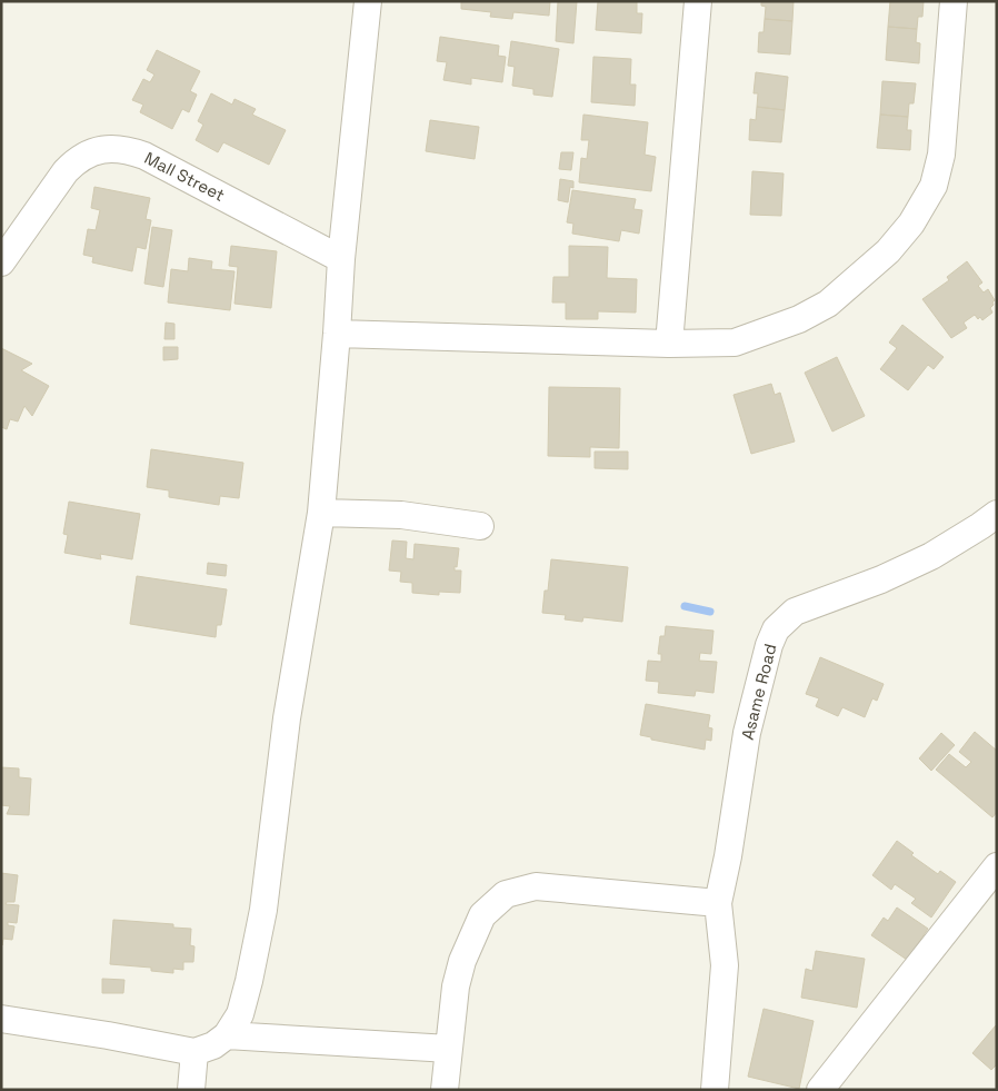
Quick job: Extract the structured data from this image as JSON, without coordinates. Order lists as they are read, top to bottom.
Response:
{
  "streets": {
    "street": ["Mall Street", "Asame Road"]
  }
}
